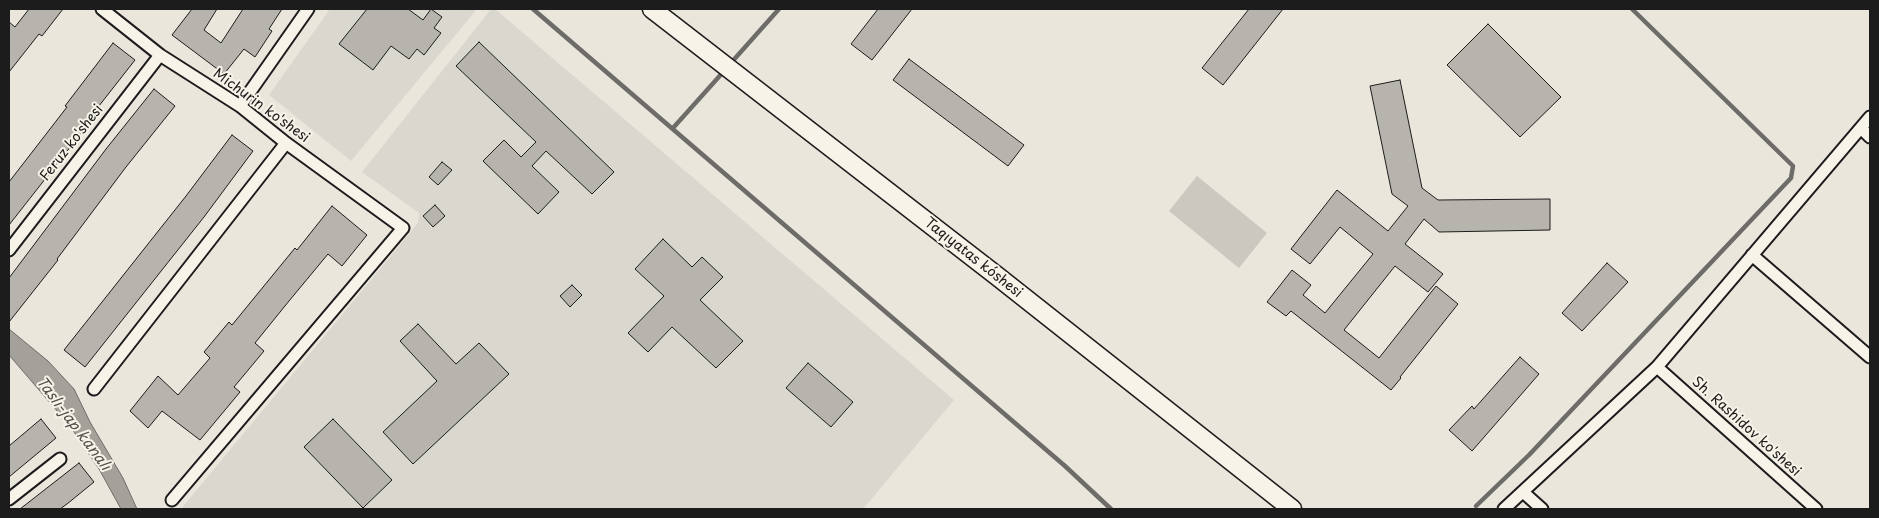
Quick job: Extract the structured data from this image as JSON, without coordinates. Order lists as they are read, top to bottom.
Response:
{
  "streets": {
    "main road": ["Taqıyatas kóshesi"],
    "street": ["Michurin ko'shesi", "Feruz ko'shesi", "Sh. Rashidov ko'shesi"]
  },
  "crossings": [
    ["Michurin ko'shesi", "Feruz ko'shesi"]
  ],
  "water": ["Taslı-jap kanalı"]
}
